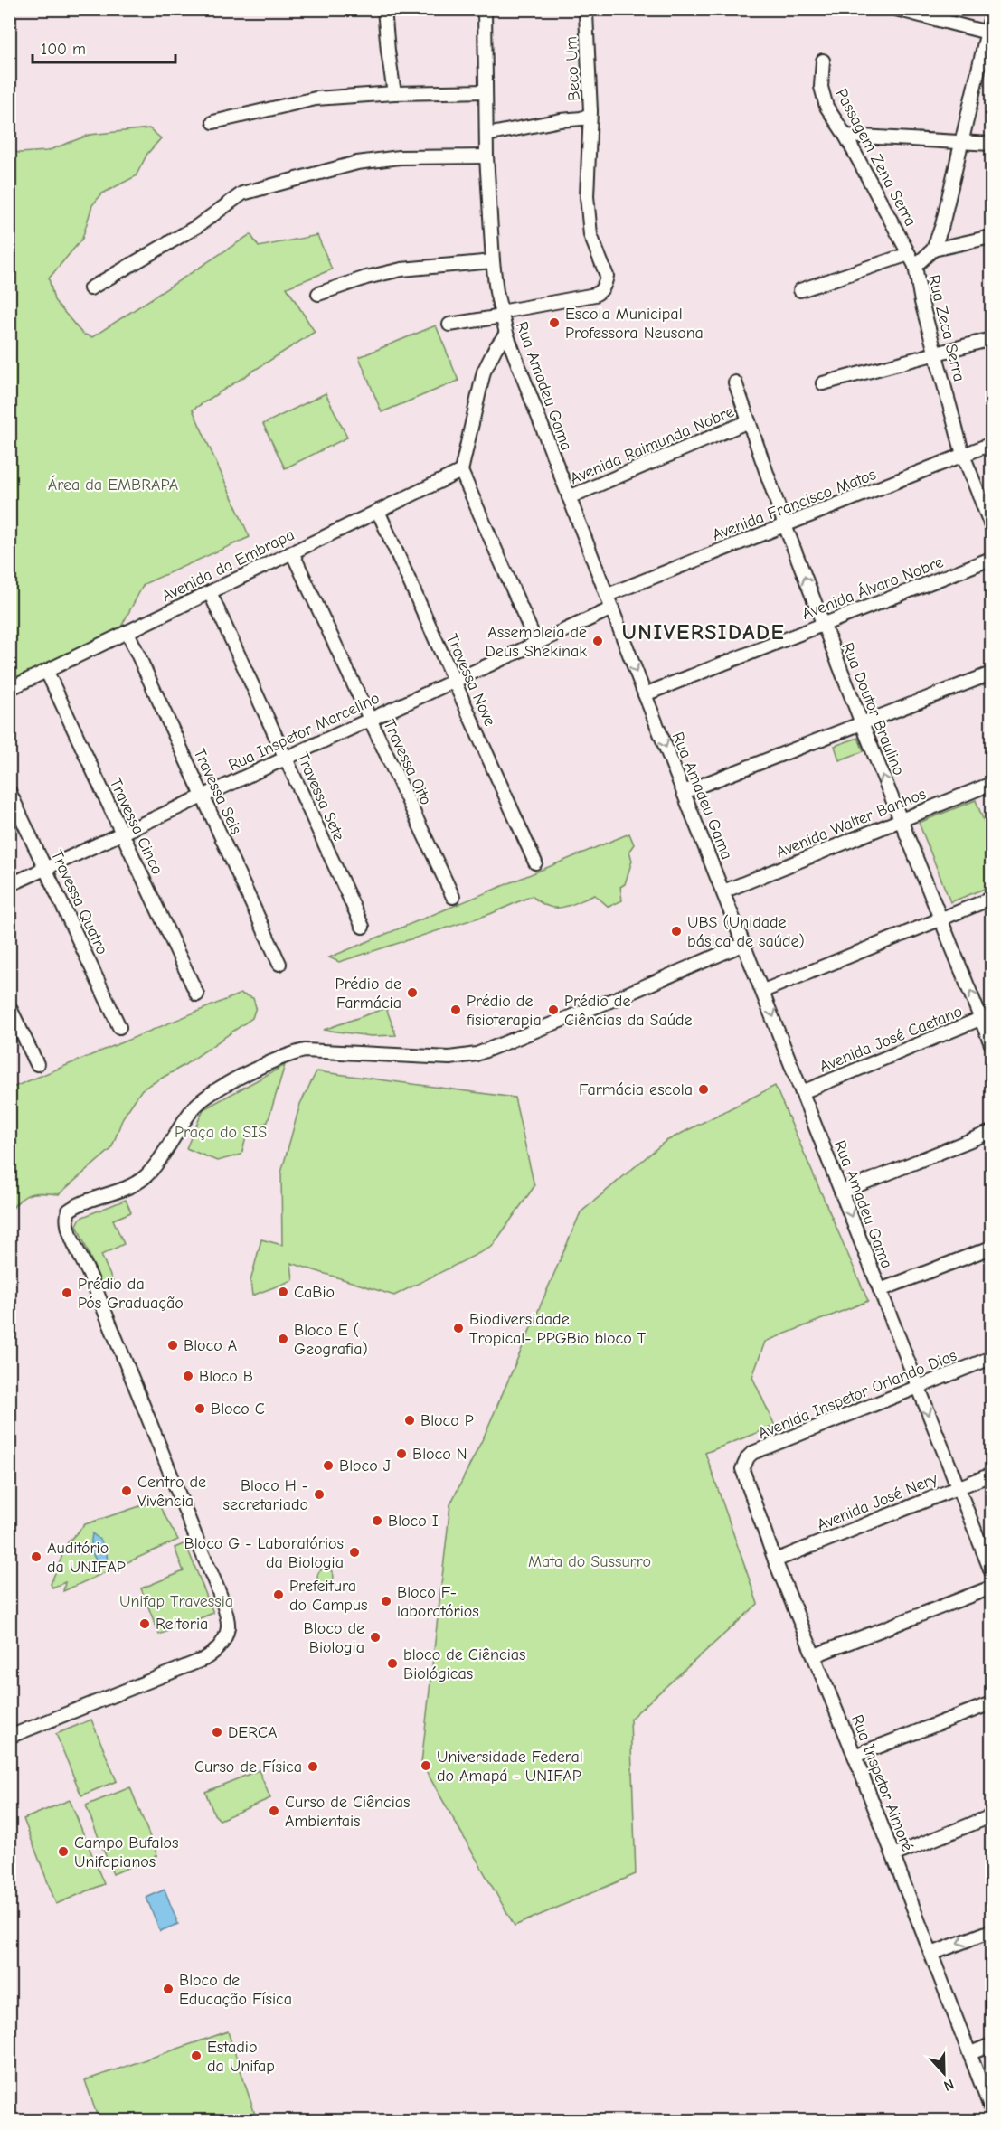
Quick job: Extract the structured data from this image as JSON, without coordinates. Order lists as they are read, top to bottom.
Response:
{
  "streets": {
    "street": [
      "Beco Um",
      "Passagem Zena Serra",
      "Rua Zeca Serra",
      "Rua Amadeu Gama",
      "Avenida Raimunda Nobre",
      "Avenida Francisco Matos",
      "Avenida da Embrapa",
      "Avenida Álvaro Nobre",
      "Travessa Nove",
      "Rua Doutor Braulino",
      "Rua Inspetor Marcelino",
      "Travessa Oito",
      "Travessa Seis",
      "Travessa Sete",
      "Avenida Walter Banhos",
      "Travessa Cinco",
      "Travessa Quatro",
      "Avenida José Caetano",
      "Avenida Inspetor Orlando Dias",
      "Avenida José Nery",
      "Rua Inspetor Aimoré"
    ]
  },
  "crossings": [
    ["Beco Um", "Rua Amadeu Gama"],
    ["Passagem Zena Serra", "Rua Zeca Serra"],
    ["Rua Zeca Serra", "Avenida Francisco Matos"],
    ["Rua Amadeu Gama", "Avenida Raimunda Nobre"],
    ["Rua Amadeu Gama", "Avenida Francisco Matos"],
    ["Rua Amadeu Gama", "Avenida Álvaro Nobre"],
    ["Rua Amadeu Gama", "Rua Inspetor Marcelino"],
    ["Rua Amadeu Gama", "Avenida Walter Banhos"],
    ["Rua Amadeu Gama", "Avenida José Caetano"],
    ["Rua Amadeu Gama", "Avenida Inspetor Orlando Dias"],
    ["Rua Amadeu Gama", "Avenida José Nery"],
    ["Avenida Raimunda Nobre", "Rua Doutor Braulino"],
    ["Avenida Francisco Matos", "Rua Doutor Braulino"],
    ["Avenida da Embrapa", "Travessa Nove"],
    ["Avenida da Embrapa", "Travessa Oito"],
    ["Avenida da Embrapa", "Travessa Seis"],
    ["Avenida da Embrapa", "Travessa Sete"],
    ["Avenida da Embrapa", "Travessa Cinco"],
    ["Avenida Álvaro Nobre", "Rua Doutor Braulino"],
    ["Travessa Nove", "Rua Inspetor Marcelino"],
    ["Rua Doutor Braulino", "Avenida Walter Banhos"],
    ["Rua Doutor Braulino", "Avenida José Caetano"],
    ["Rua Inspetor Marcelino", "Travessa Oito"],
    ["Rua Inspetor Marcelino", "Travessa Seis"],
    ["Rua Inspetor Marcelino", "Travessa Sete"],
    ["Rua Inspetor Marcelino", "Travessa Cinco"],
    ["Rua Inspetor Marcelino", "Travessa Quatro"],
    ["Avenida Inspetor Orlando Dias", "Rua Inspetor Aimoré"],
    ["Avenida José Nery", "Rua Inspetor Aimoré"]
  ],
  "one_way": ["Rua Doutor Braulino"],
  "districts": ["UNIVERSIDADE"],
  "parks": [
    "Área da EMBRAPA",
    "Praça do SIS",
    "Mata do Sussurro",
    "Unifap Travessia"
  ],
  "places": [
    "Escola Municipal Professora Neusona",
    "Assembleia de Deus Shekinak",
    "UBS (Unidade básica de saúde)",
    "Prédio de Farmácia",
    "Prédio de fisioterapia",
    "Prédio de Ciências da Saúde",
    "Farmácia escola",
    "CaBio",
    "Prédio da Pós Graduação",
    "Biodiversidade Tropical- PPGBio bloco T",
    "Bloco E ( Geografia)",
    "Bloco A",
    "Bloco B",
    "Bloco C",
    "Bloco P",
    "Bloco N",
    "Bloco J",
    "Centro de Vivência",
    "Bloco H - secretariado",
    "Bloco I",
    "Bloco G - Laboratórios da Biologia",
    "Auditório da UNIFAP",
    "Prefeitura do Campus",
    "Bloco F- laboratórios",
    "Reitoria",
    "Bloco de Biologia",
    "bloco de Ciências Biológicas",
    "DERCA",
    "Universidade Federal do Amapá - UNIFAP",
    "Curso de Física",
    "Curso de Ciências Ambientais",
    "Campo Bufalos Unifapianos",
    "Bloco de Educação Física",
    "Estadio da Unifap"
  ],
  "scale_bar": "100 m",
  "north": "bottom"
}
